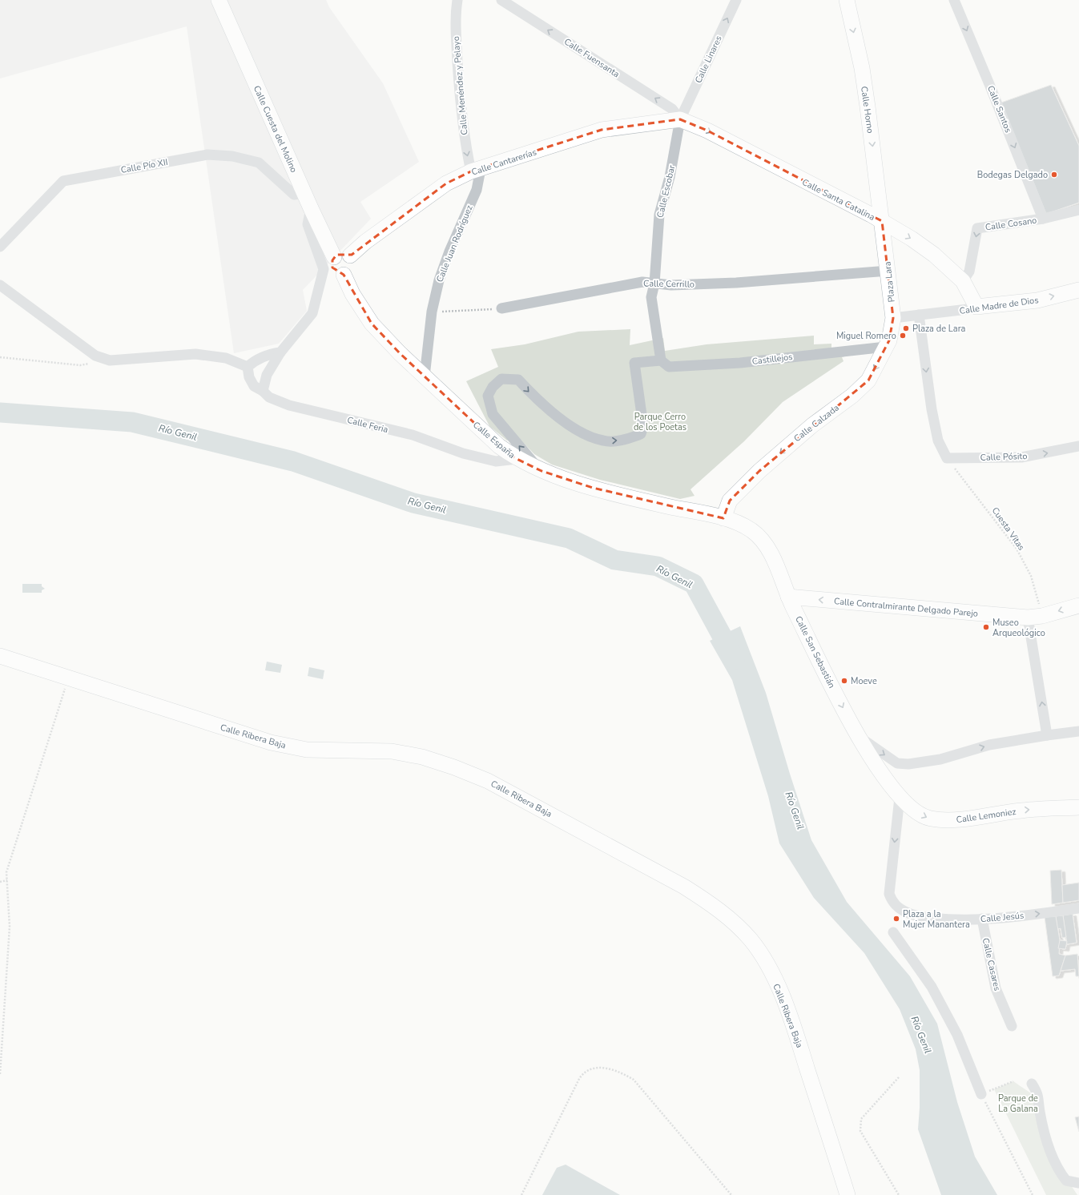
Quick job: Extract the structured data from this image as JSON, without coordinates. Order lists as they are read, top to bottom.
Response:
{
  "streets": {
    "street": [
      "Calle Fuensanta",
      "Calle Linares",
      "Calle Menéndez y Pelayo",
      "Calle Santos",
      "Calle Horno",
      "Calle Cuesta del Molino",
      "Calle Cantarerías",
      "Calle Pío XII",
      "Calle Escobar",
      "Calle Santa Catalina",
      "Calle Cosano",
      "Calle Juan Rodríguez",
      "Plaza Lara",
      "Calle Cerrillo",
      "Calle Madre de Dios",
      "Castillejos",
      "Calle Calzada",
      "Calle Feria",
      "Calle España",
      "Calle Pósito",
      "Calle Contralmirante Delgado Parejo",
      "Calle San Sebastián",
      "Calle Ribera Baja",
      "Calle Lemoniez",
      "Calle Jesús",
      "Calle Casares"
    ],
    "path": ["Cuesta Vitas"]
  },
  "crossings": [
    ["Calle Fuensanta", "Calle Linares"],
    ["Calle Fuensanta", "Calle Cantarerías"],
    ["Calle Fuensanta", "Calle Escobar"],
    ["Calle Fuensanta", "Calle Santa Catalina"],
    ["Calle Linares", "Calle Cantarerías"],
    ["Calle Linares", "Calle Escobar"],
    ["Calle Linares", "Calle Santa Catalina"],
    ["Calle Menéndez y Pelayo", "Calle Cantarerías"],
    ["Calle Menéndez y Pelayo", "Calle Juan Rodríguez"],
    ["Calle Santos", "Calle Cosano"],
    ["Calle Horno", "Calle Santa Catalina"],
    ["Calle Horno", "Plaza Lara"],
    ["Calle Cuesta del Molino", "Calle Cantarerías"],
    ["Calle Cuesta del Molino", "Calle Pío XII"],
    ["Calle Cuesta del Molino", "Calle España"],
    ["Calle Cantarerías", "Calle Escobar"],
    ["Calle Cantarerías", "Calle Santa Catalina"],
    ["Calle Cantarerías", "Calle Juan Rodríguez"],
    ["Calle Cantarerías", "Calle España"],
    ["Calle Escobar", "Calle Santa Catalina"],
    ["Calle Escobar", "Calle Cerrillo"],
    ["Calle Escobar", "Castillejos"],
    ["Calle Santa Catalina", "Calle Cosano"],
    ["Calle Santa Catalina", "Plaza Lara"],
    ["Calle Santa Catalina", "Calle Madre de Dios"],
    ["Calle Juan Rodríguez", "Calle España"],
    ["Plaza Lara", "Calle Cerrillo"],
    ["Plaza Lara", "Calle Calzada"],
    ["Castillejos", "Calle Calzada"],
    ["Calle Calzada", "Calle España"],
    ["Calle Calzada", "Calle San Sebastián"],
    ["Calle Feria", "Calle España"],
    ["Calle España", "Calle San Sebastián"],
    ["Calle Pósito", "Cuesta Vitas"],
    ["Cuesta Vitas", "Calle Contralmirante Delgado Parejo"],
    ["Calle Contralmirante Delgado Parejo", "Calle San Sebastián"],
    ["Calle San Sebastián", "Calle Lemoniez"],
    ["Calle San Sebastián", "Calle Jesús"],
    ["Calle Lemoniez", "Calle Jesús"],
    ["Calle Jesús", "Calle Casares"]
  ],
  "one_way": [
    "Calle Fuensanta",
    "Calle Linares",
    "Calle Menéndez y Pelayo",
    "Calle Santos",
    "Calle Horno",
    "Calle Santa Catalina",
    "Calle Cosano",
    "Calle Madre de Dios",
    "Calle Calzada",
    "Calle Pósito",
    "Calle Contralmirante Delgado Parejo",
    "Calle San Sebastián"
  ],
  "water": ["Río Genil"],
  "parks": ["Parque Cerro de los Poetas", "Parque de La Galana"],
  "places": [
    "Bodegas Delgado",
    "Plaza de Lara",
    "Miguel Romero",
    "Museo Arqueológico",
    "Moeve",
    "Plaza a la Mujer Manantera"
  ]
}
